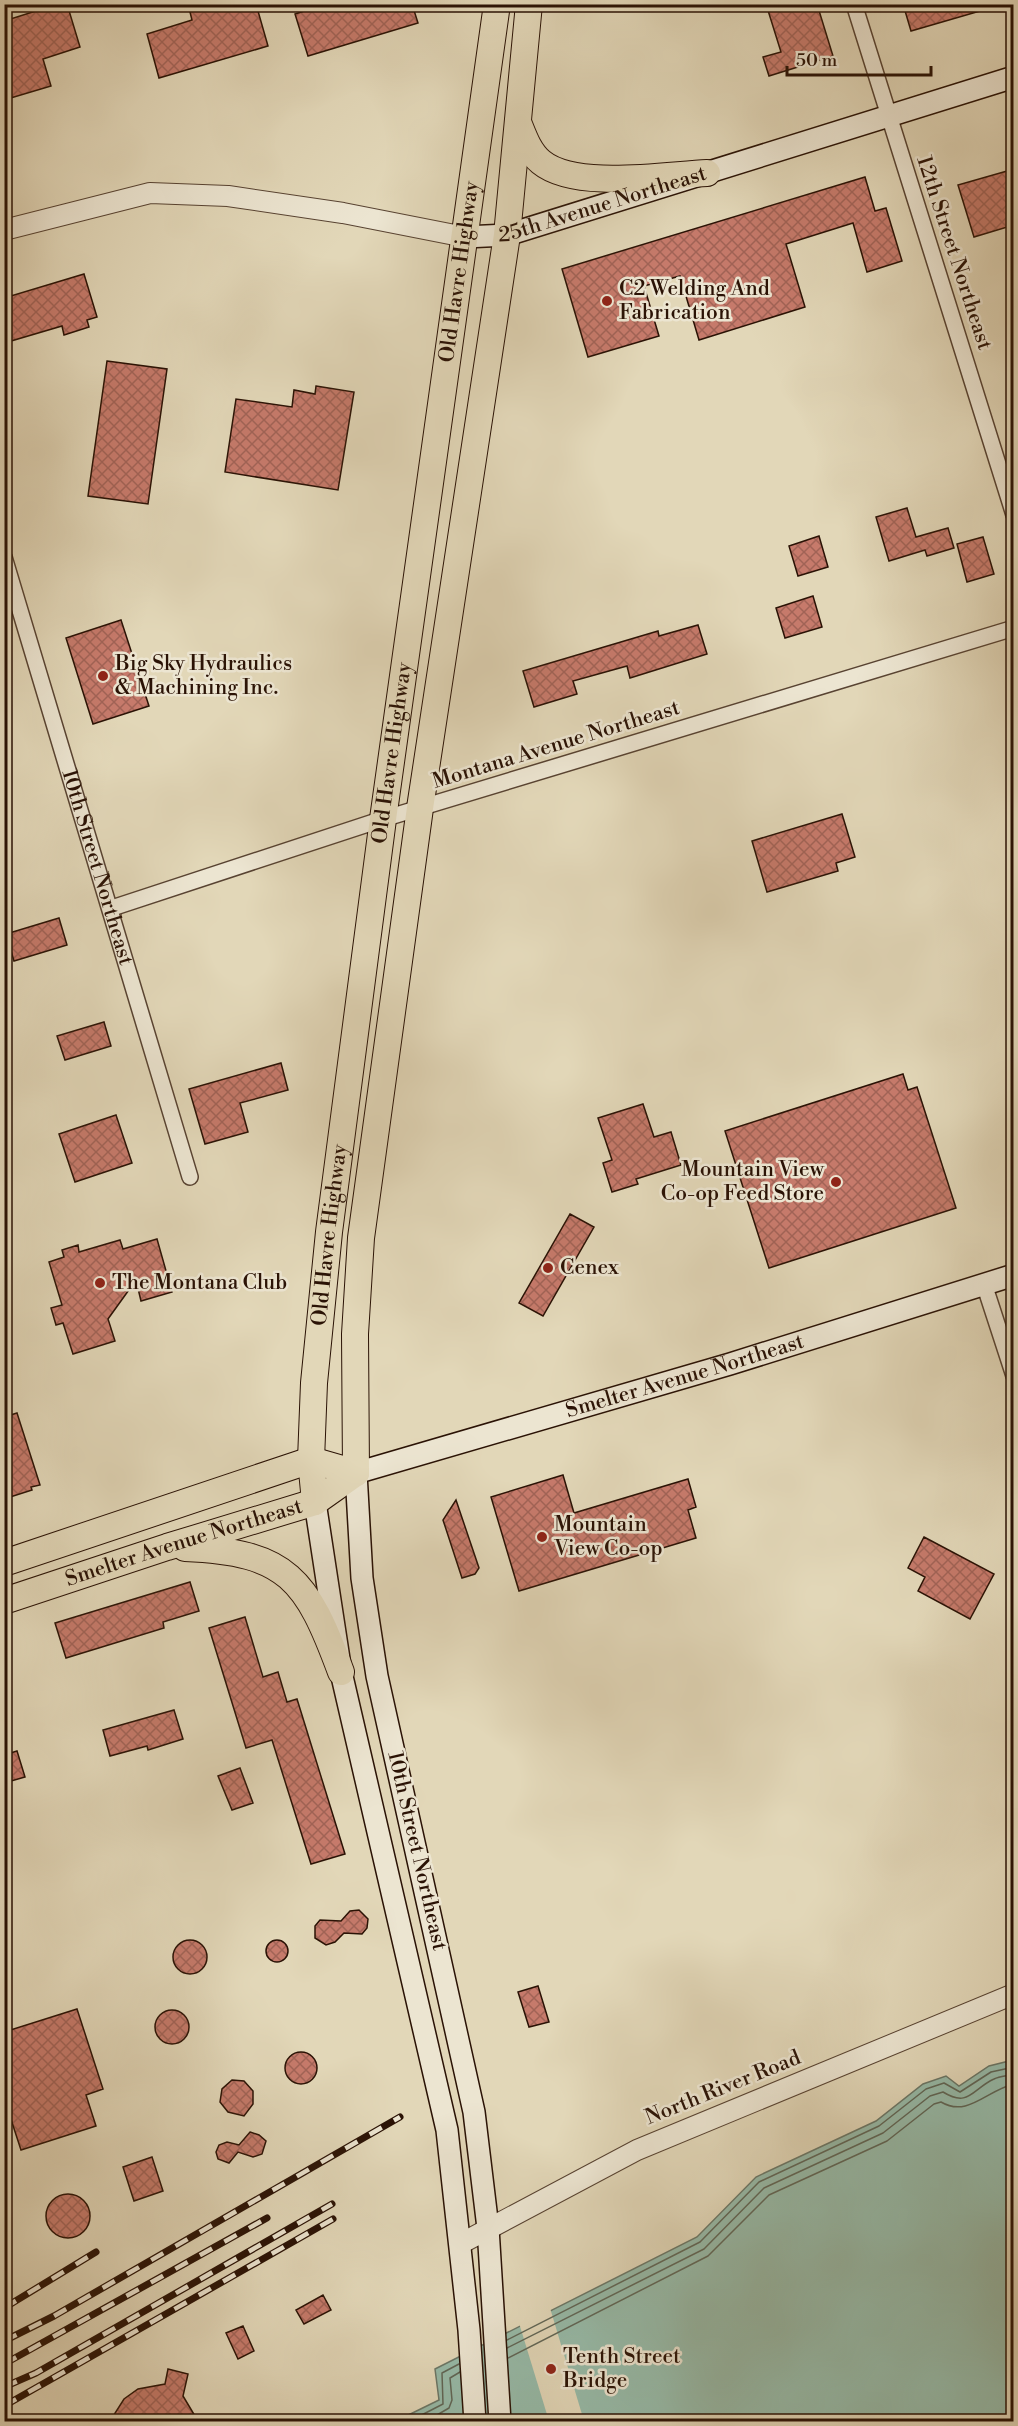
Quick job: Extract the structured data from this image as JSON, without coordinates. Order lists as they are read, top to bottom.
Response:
{
  "streets": {
    "highway": ["Old Havre Highway", "Smelter Avenue Northeast"],
    "main road": ["25th Avenue Northeast", "10th Street Northeast"],
    "street": ["12th Street Northeast", "Montana Avenue Northeast", "North River Road"]
  },
  "crossings": [
    ["25th Avenue Northeast", "12th Street Northeast"],
    ["25th Avenue Northeast", "Old Havre Highway"],
    ["Old Havre Highway", "Montana Avenue Northeast"],
    ["Old Havre Highway", "10th Street Northeast"],
    ["Old Havre Highway", "Smelter Avenue Northeast"],
    ["Montana Avenue Northeast", "10th Street Northeast"],
    ["10th Street Northeast", "Smelter Avenue Northeast"],
    ["10th Street Northeast", "North River Road"]
  ],
  "places": [
    "C2 Welding And Fabrication",
    "Big Sky Hydraulics & Machining Inc.",
    "Mountain View Co-op Feed Store",
    "Cenex",
    "The Montana Club",
    "Mountain View Co-op",
    "Tenth Street Bridge"
  ],
  "scale_bar": "50 m"
}
